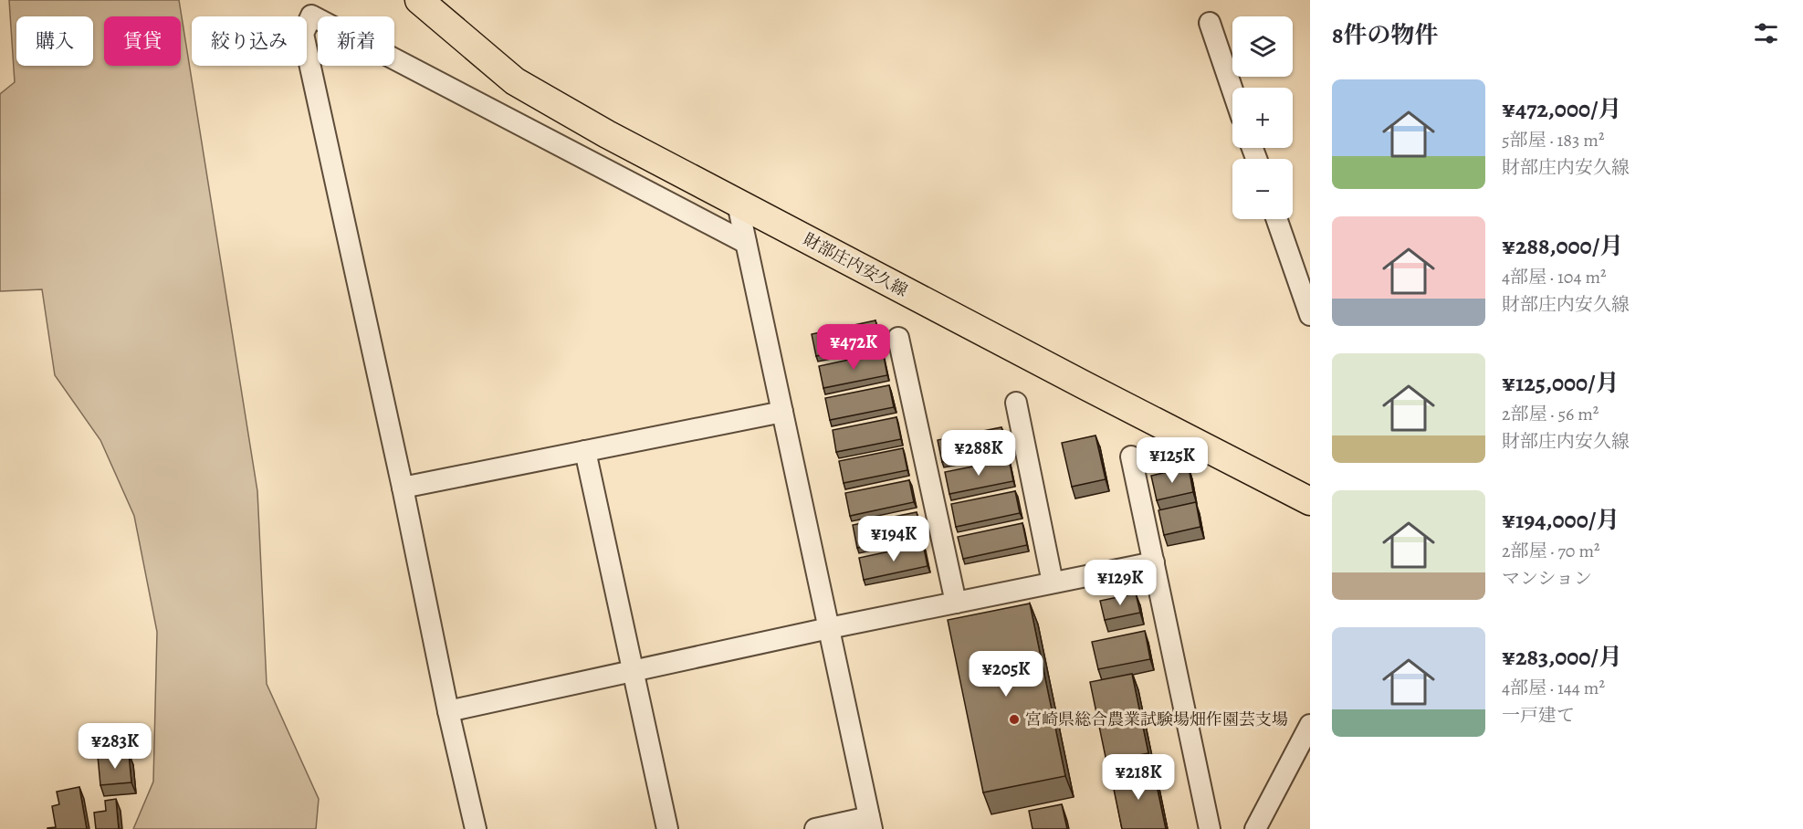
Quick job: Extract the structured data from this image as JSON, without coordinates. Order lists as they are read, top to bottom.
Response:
{
  "streets": {
    "main road": ["財部庄内安久線"]
  },
  "places": ["宮崎県総合農業試験場畑作園芸支場"],
  "page": {
    "heading": "8件の物件",
    "map_buttons": ["+", "−"],
    "chip": [
      "購入",
      "賃貸",
      "絞り込み",
      "新着"
    ],
    "list": [
      {
        "name": "¥472,000/月",
        "note": "5部屋 · 183 m² · 財部庄内安久線"
      },
      {
        "name": "¥288,000/月",
        "note": "4部屋 · 104 m² · 財部庄内安久線"
      },
      {
        "name": "¥125,000/月",
        "note": "2部屋 · 56 m² · 財部庄内安久線"
      },
      {
        "name": "¥194,000/月",
        "note": "2部屋 · 70 m² · マンション"
      },
      {
        "name": "¥283,000/月",
        "note": "4部屋 · 144 m² · 一戸建て"
      }
    ],
    "price": [
      "¥472K",
      "¥288K",
      "¥125K",
      "¥194K",
      "¥129K",
      "¥205K",
      "¥283K",
      "¥218K"
    ]
  }
}
